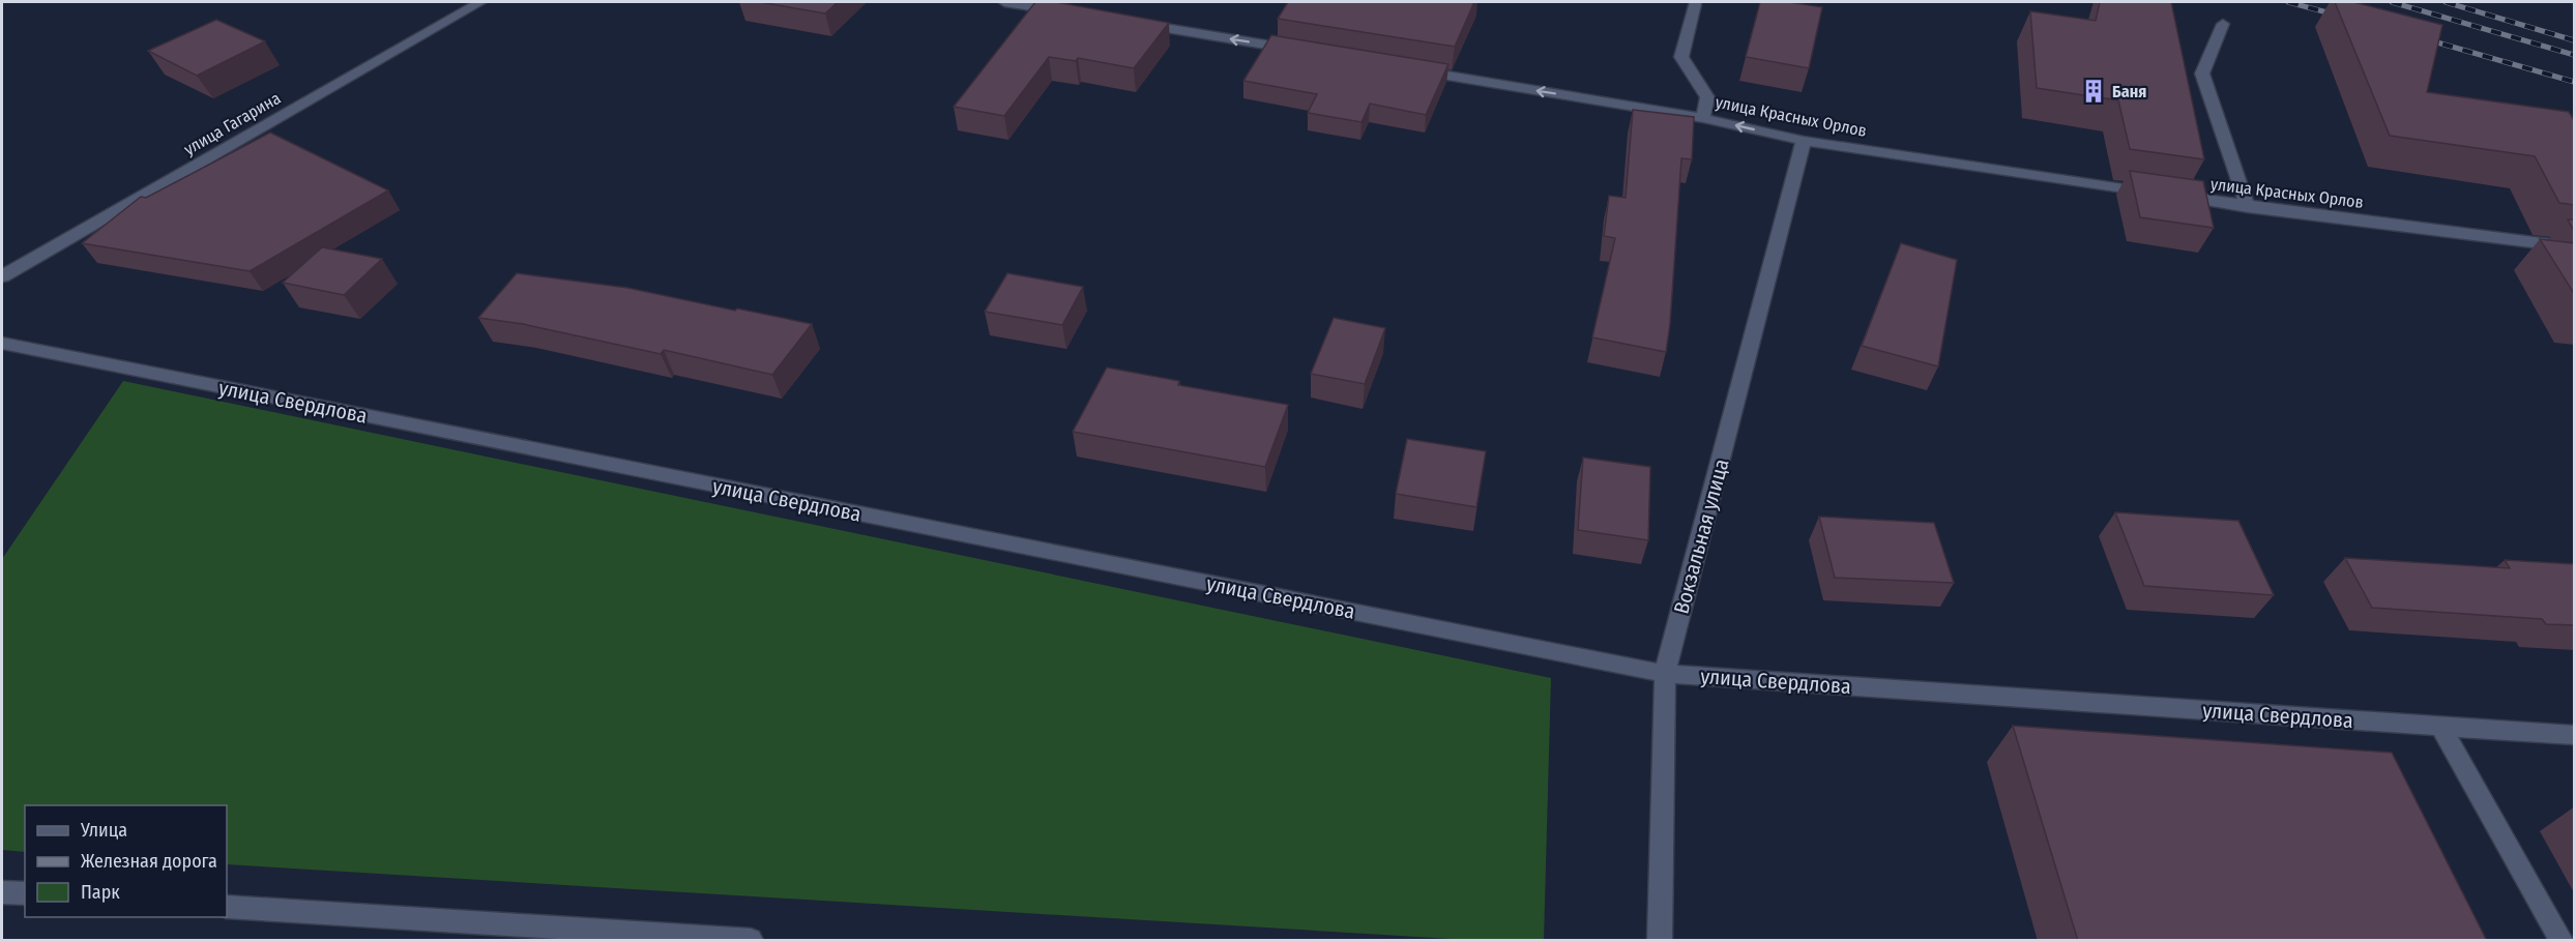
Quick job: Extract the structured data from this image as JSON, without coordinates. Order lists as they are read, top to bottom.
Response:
{
  "streets": {
    "street": [
      "улица Красных Орлов",
      "улица Гагарина",
      "улица Свердлова",
      "Вокзальная улица"
    ]
  },
  "crossings": [
    ["улица Красных Орлов", "Вокзальная улица"],
    ["улица Свердлова", "Вокзальная улица"]
  ],
  "places": {
    "building": ["Баня"]
  },
  "legend": ["Улица", "Железная дорога", "Парк"]
}
